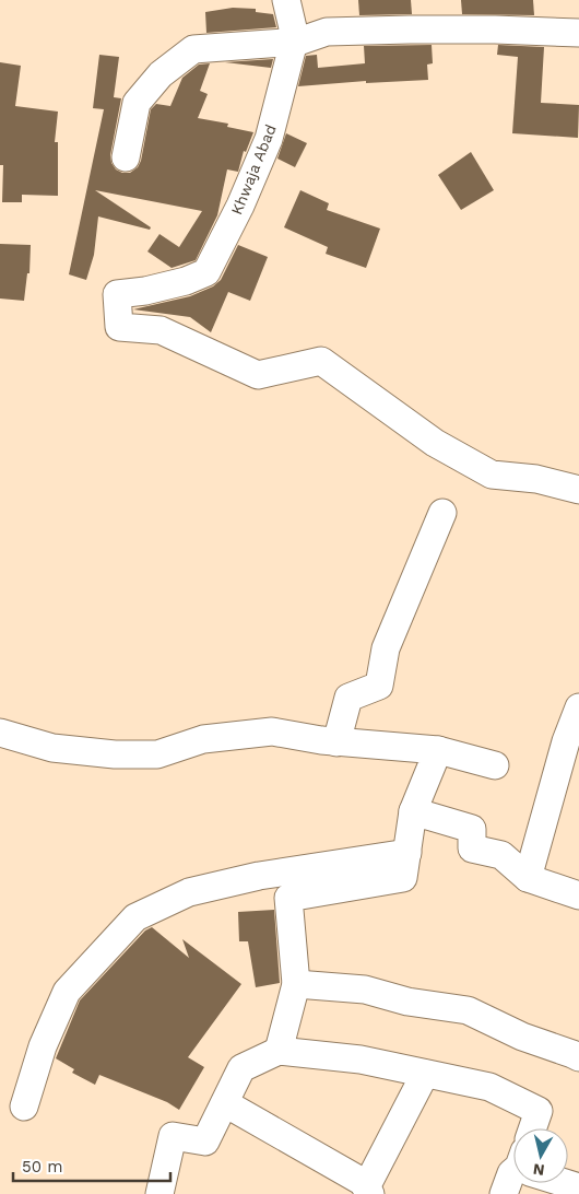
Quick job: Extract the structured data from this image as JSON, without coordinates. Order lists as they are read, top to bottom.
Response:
{
  "streets": {
    "street": ["Khwaja Abad"]
  },
  "scale_bar": "50 m",
  "north": "bottom"
}
